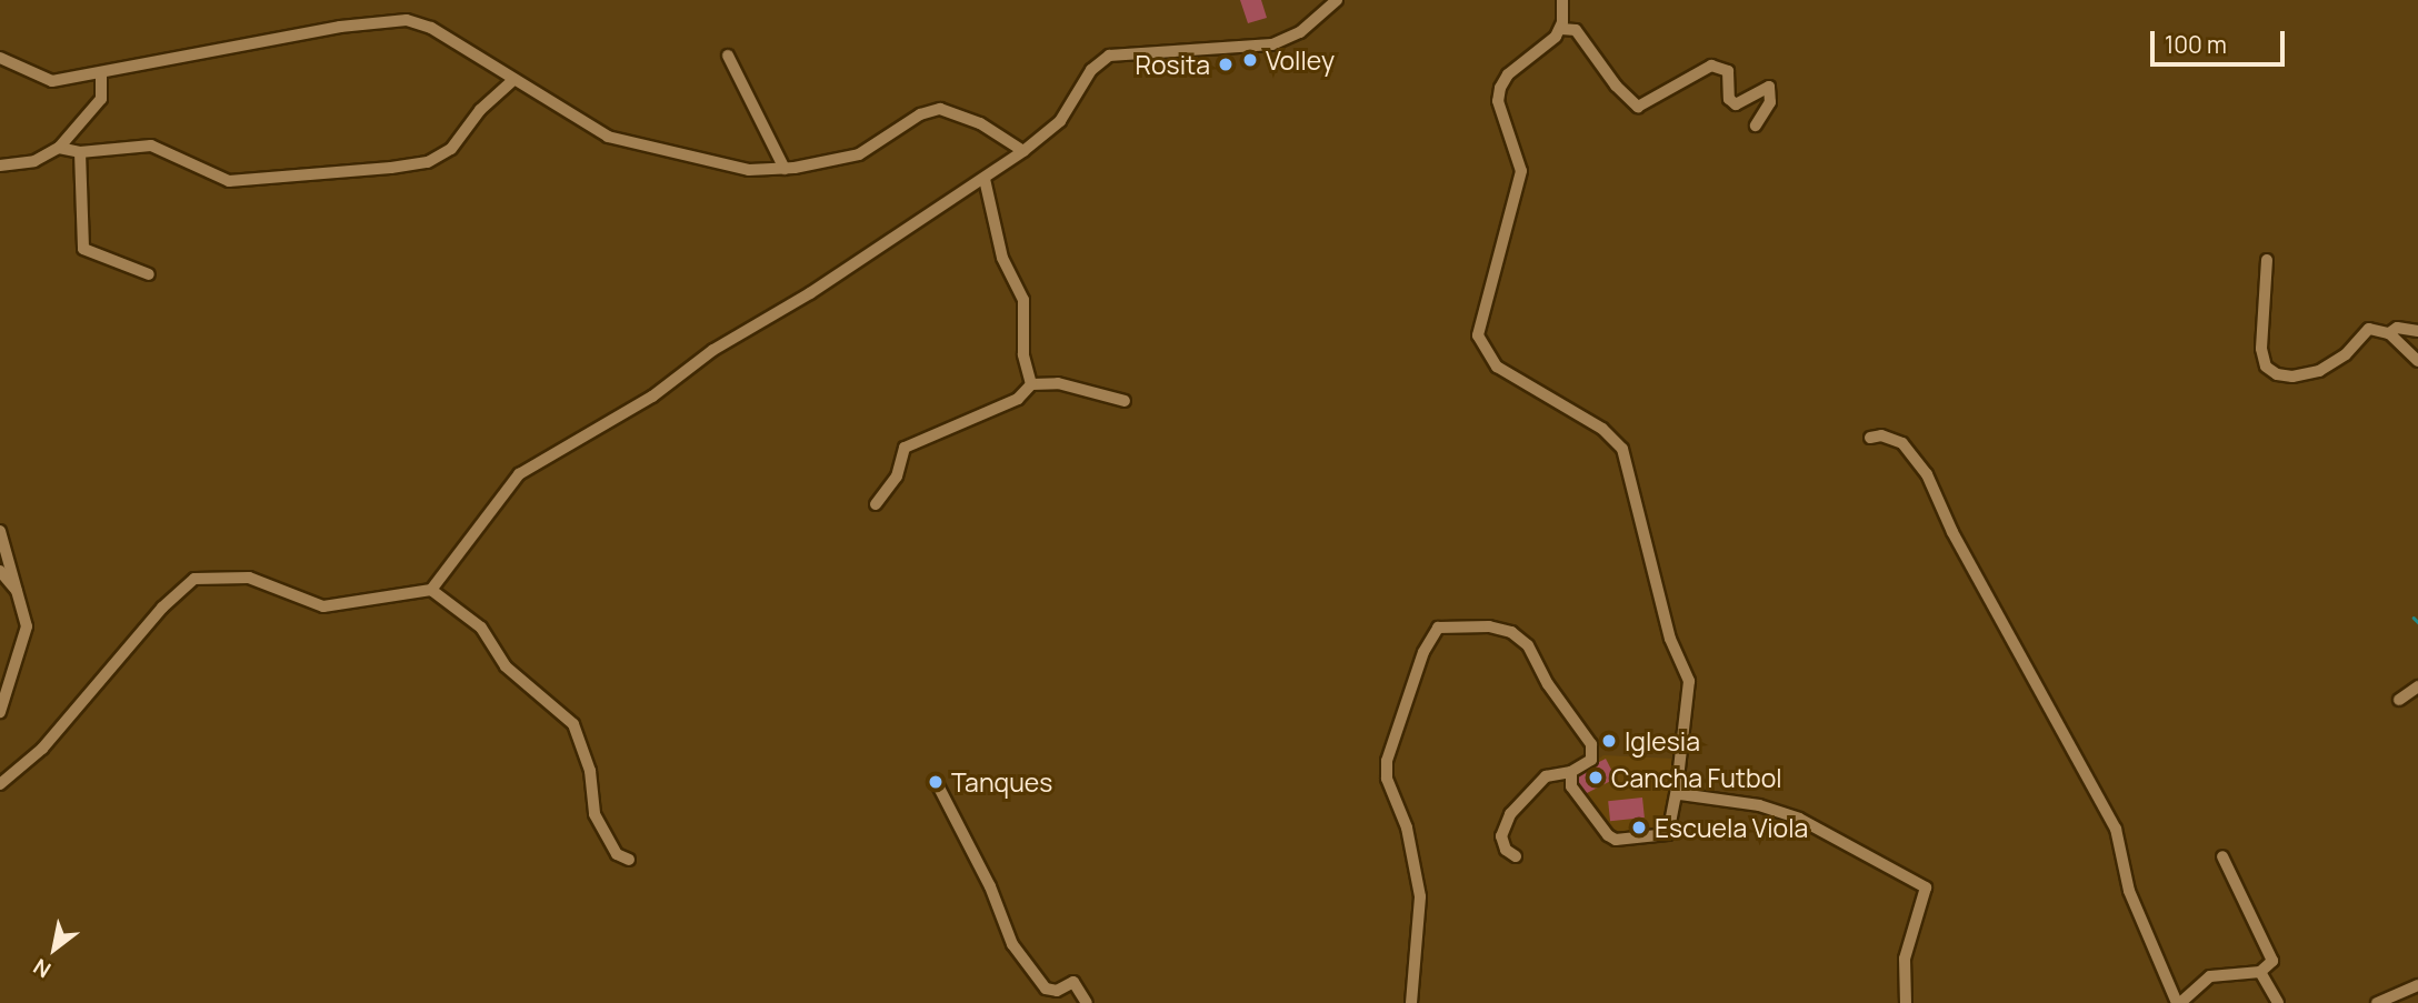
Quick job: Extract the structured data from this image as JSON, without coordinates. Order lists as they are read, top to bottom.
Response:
{
  "places": [
    "Volley",
    "Rosita",
    "Iglesia",
    "Cancha Futbol",
    "Tanques",
    "Escuela Viola"
  ],
  "scale_bar": "100 m",
  "north": "bottom left"
}
